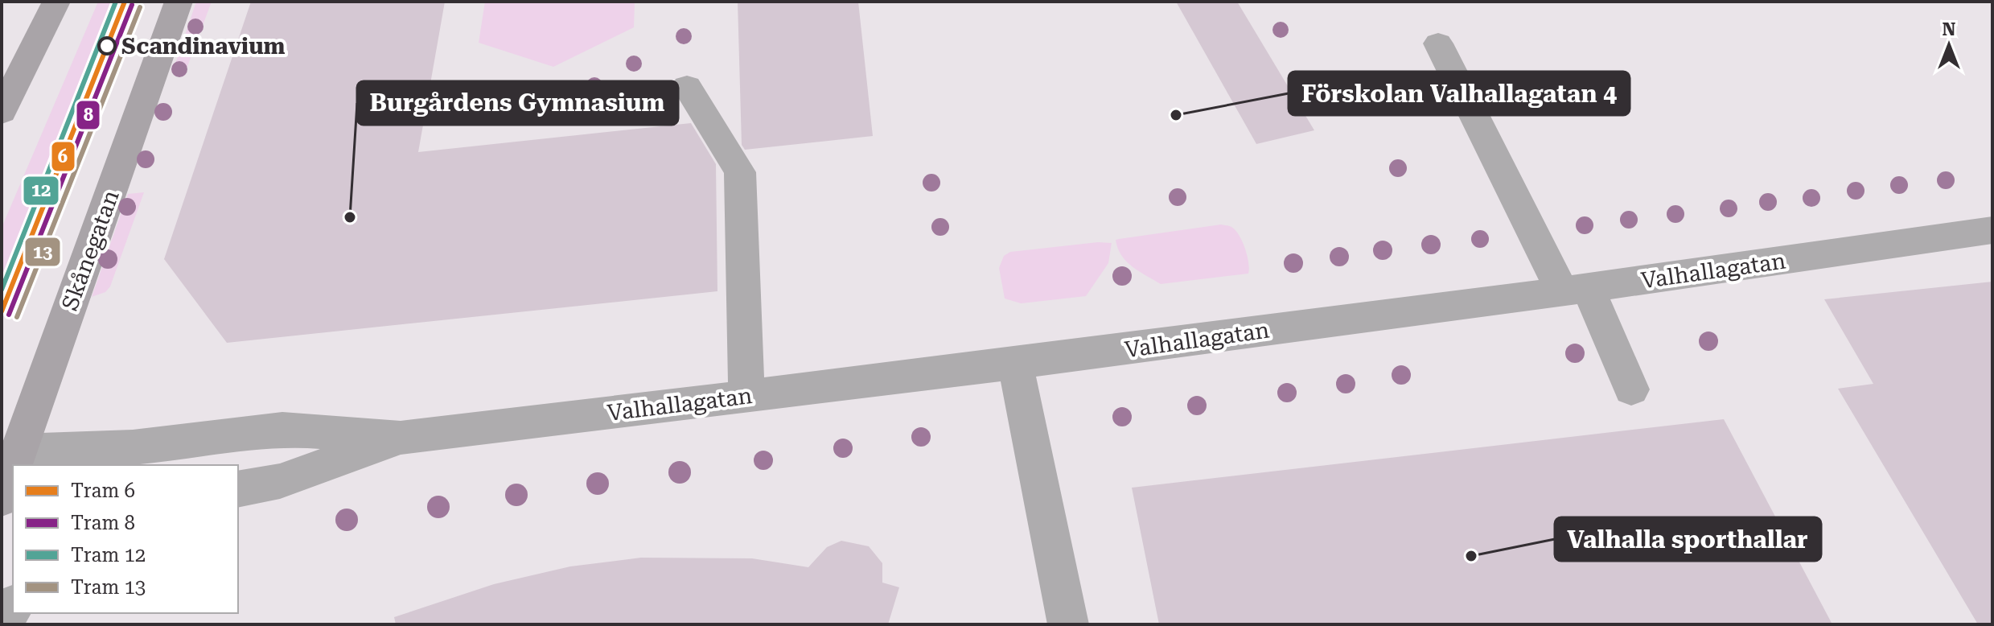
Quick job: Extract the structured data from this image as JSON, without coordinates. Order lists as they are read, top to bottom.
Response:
{
  "streets": {
    "main road": ["Skånegatan"],
    "street": ["Valhallagatan"]
  },
  "crossings": [
    ["Skånegatan", "Valhallagatan"]
  ],
  "places": [
    "Scandinavium",
    "Förskolan Valhallagatan 4",
    "Burgårdens Gymnasium",
    "Valhalla sporthallar"
  ],
  "lines": [
    "tram line 6",
    "tram line 12",
    "tram line 8",
    "tram line 13"
  ],
  "legend": [
    "Tram 6",
    "Tram 8",
    "Tram 12",
    "Tram 13"
  ],
  "north": "top"
}
